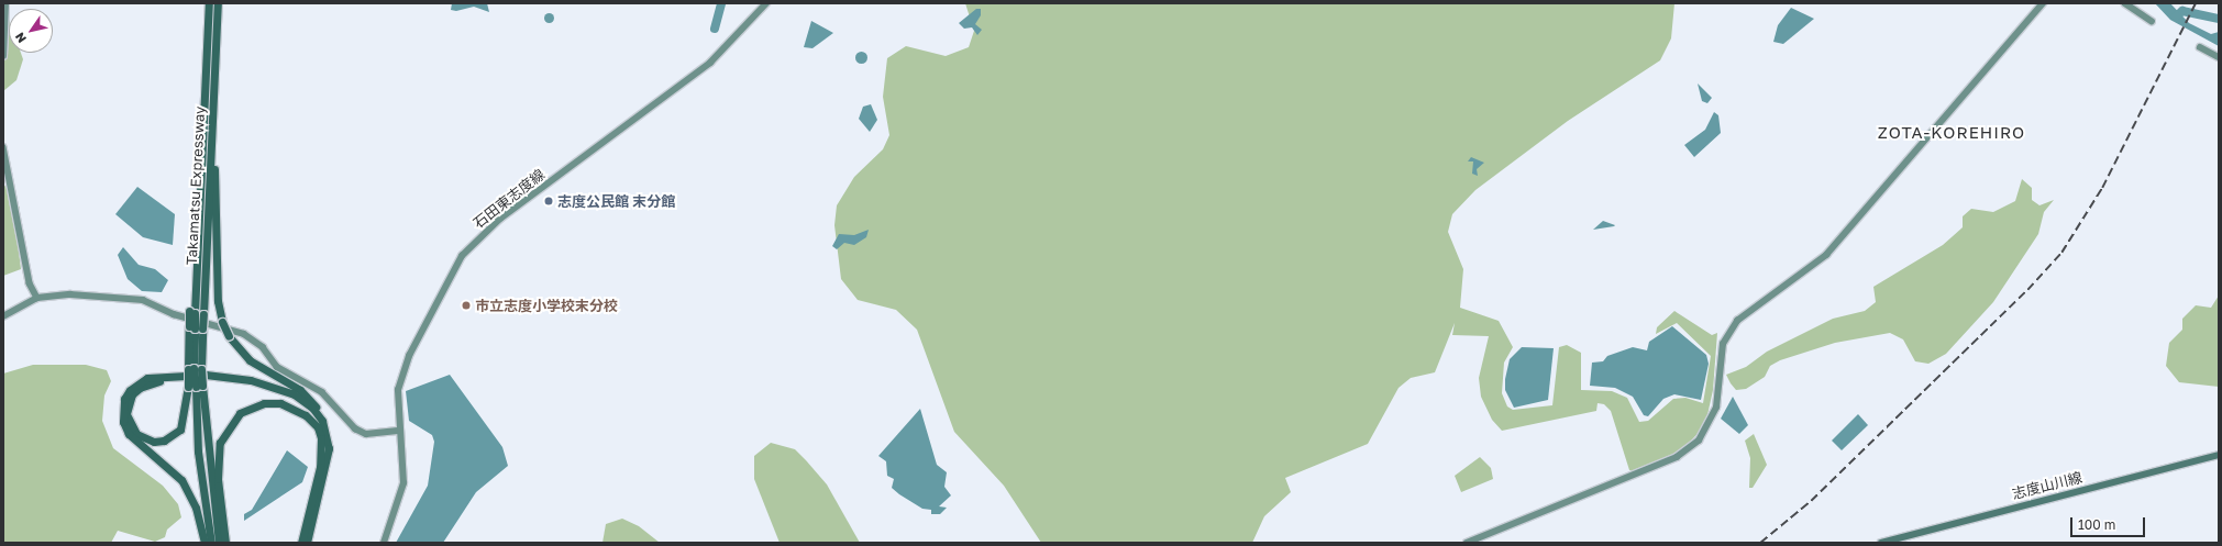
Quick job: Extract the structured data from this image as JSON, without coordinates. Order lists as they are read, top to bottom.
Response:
{
  "streets": {
    "highway": ["Takamatsu Expressway"],
    "main road": ["志度山川線"],
    "street": ["石田東志度線"]
  },
  "districts": ["ZOTA-KOREHIRO"],
  "places": ["志度公民館 末分館", "市立志度小学校末分校"],
  "scale_bar": "100 m",
  "north": "bottom left"
}
